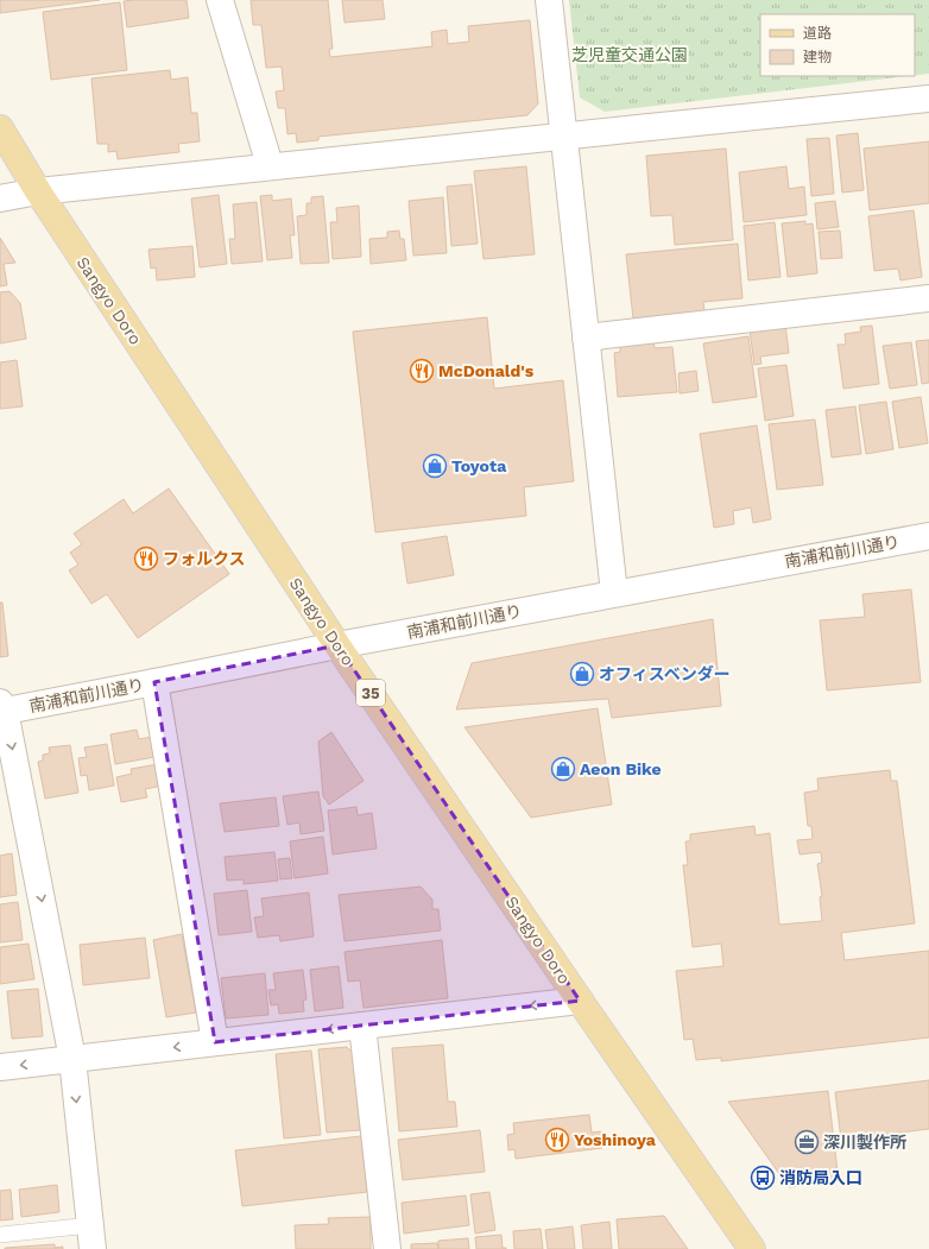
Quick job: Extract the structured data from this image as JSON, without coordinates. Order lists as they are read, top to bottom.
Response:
{
  "streets": {
    "main road": ["Sangyo Doro", "35"],
    "street": ["南浦和前川通り"]
  },
  "crossings": [
    ["Sangyo Doro", "南浦和前川通り"]
  ],
  "parks": ["芝児童交通公園"],
  "places": {
    "restaurant": ["McDonald's", "フォルクス", "Yoshinoya"],
    "shop": ["Toyota", "オフィスベンダー", "Aeon Bike"],
    "office": ["深川製作所"],
    "bus stop": ["消防局入口"]
  },
  "legend": ["道路", "建物"]
}
